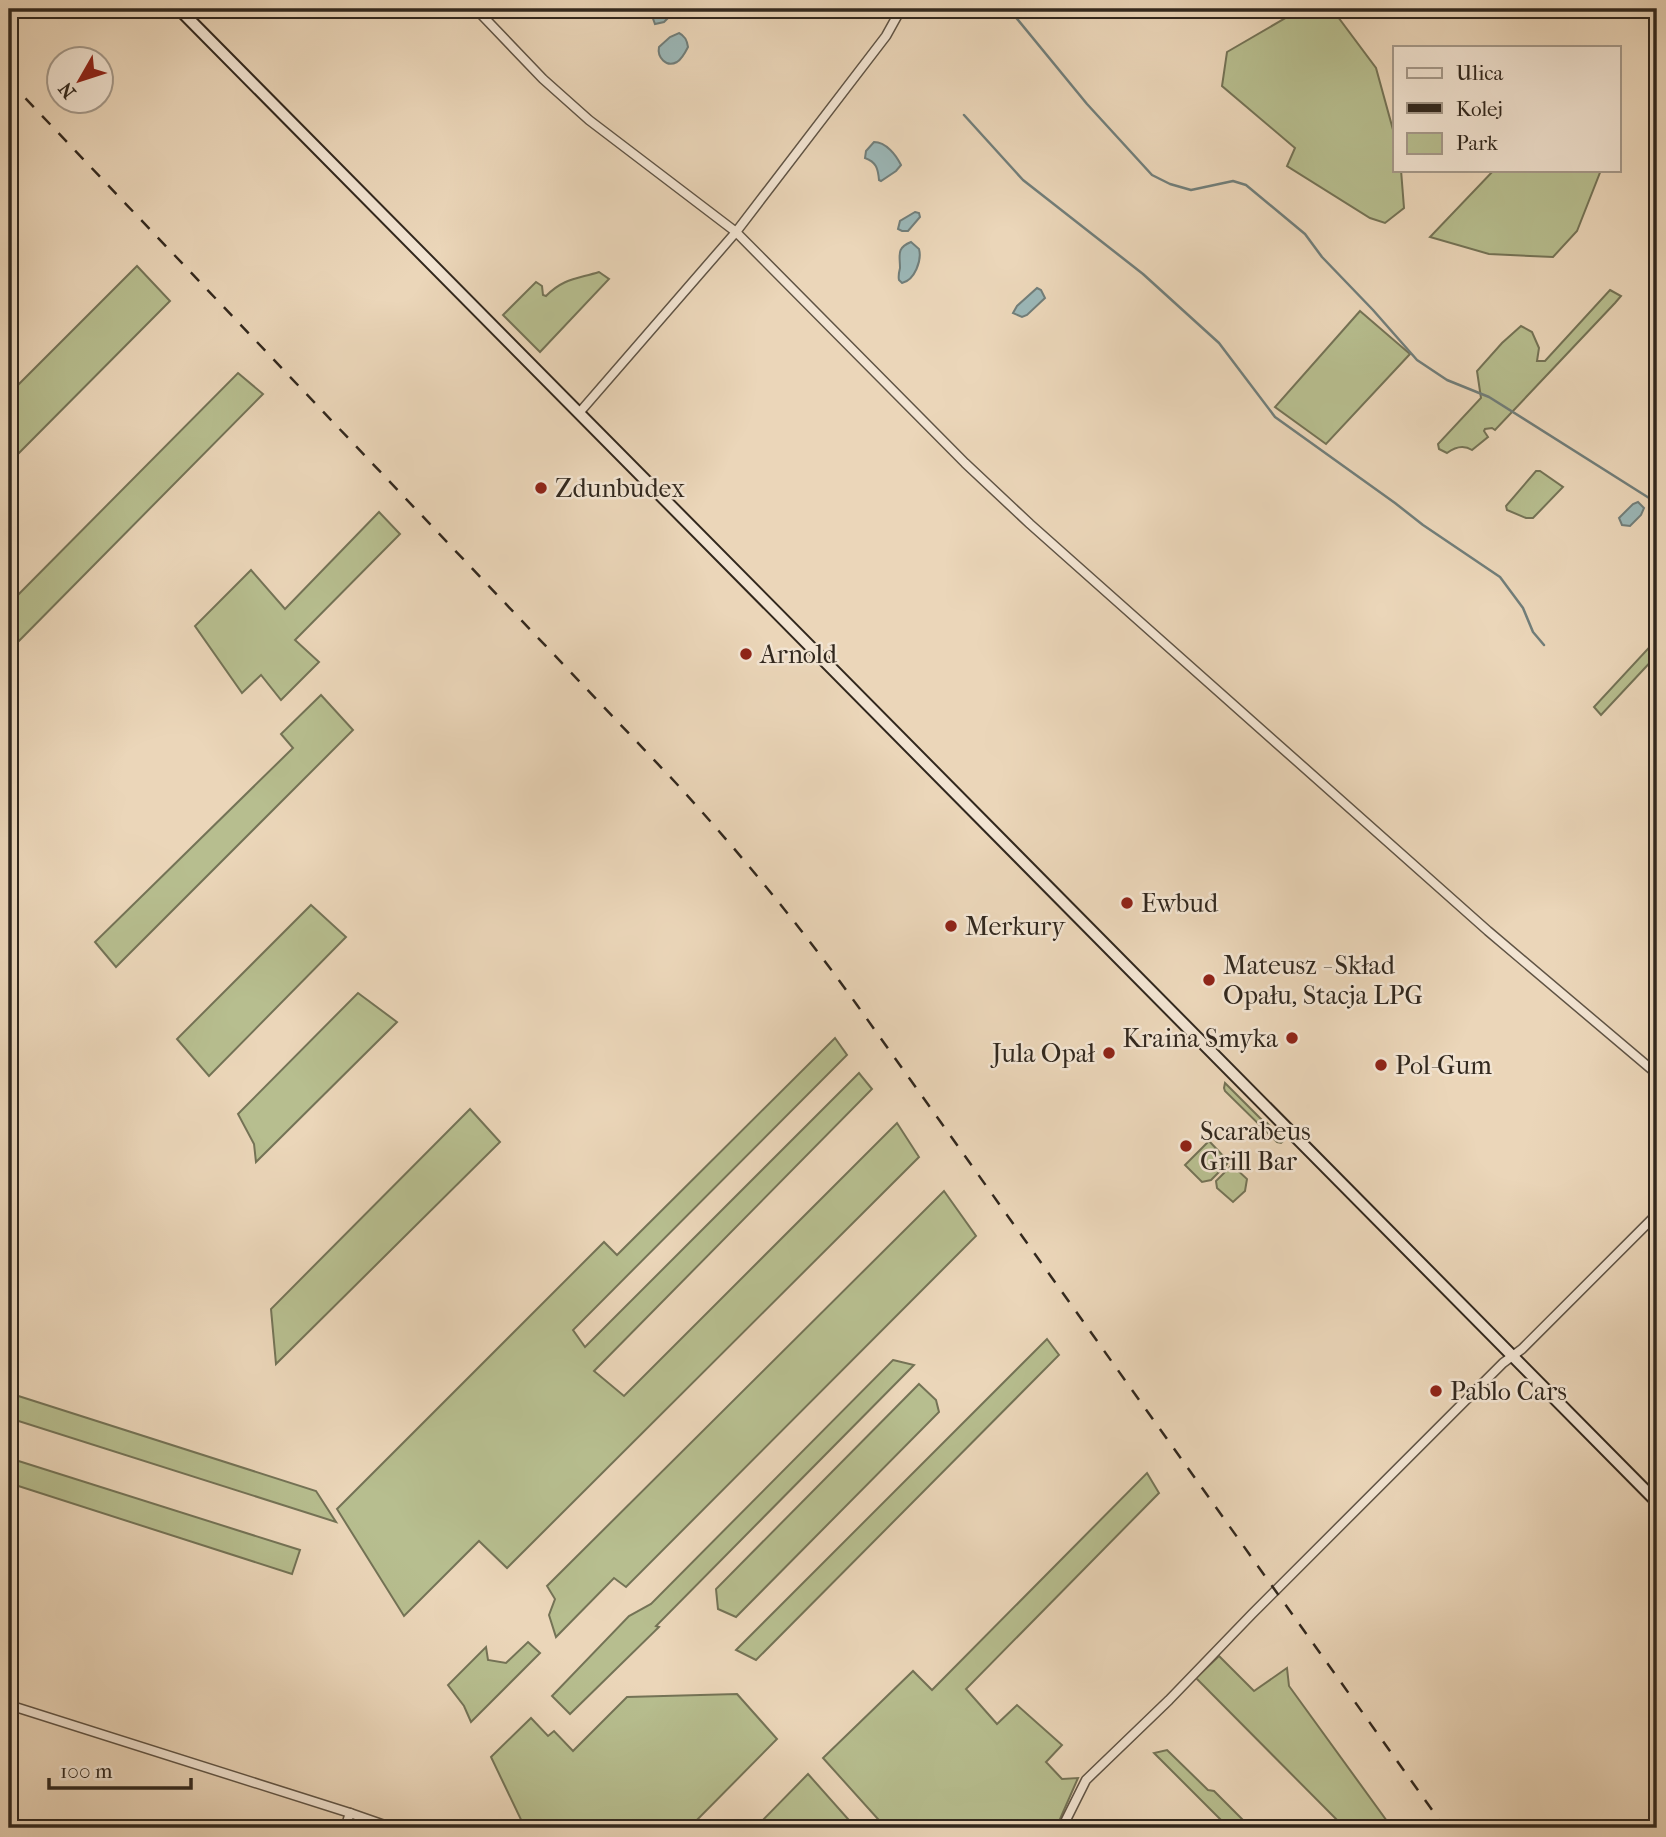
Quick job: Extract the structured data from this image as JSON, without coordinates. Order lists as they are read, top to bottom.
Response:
{
  "places": [
    "Zdunbudex",
    "Arnold",
    "Ewbud",
    "Merkury",
    "Mateusz - Skład Opału, Stacja LPG",
    "Kraina Smyka",
    "Jula Opał",
    "Pol-Gum",
    "Scarabeus Grill Bar",
    "Pablo Cars"
  ],
  "legend": ["Ulica", "Kolej", "Park"],
  "scale_bar": "100 m",
  "north": "bottom left"
}
